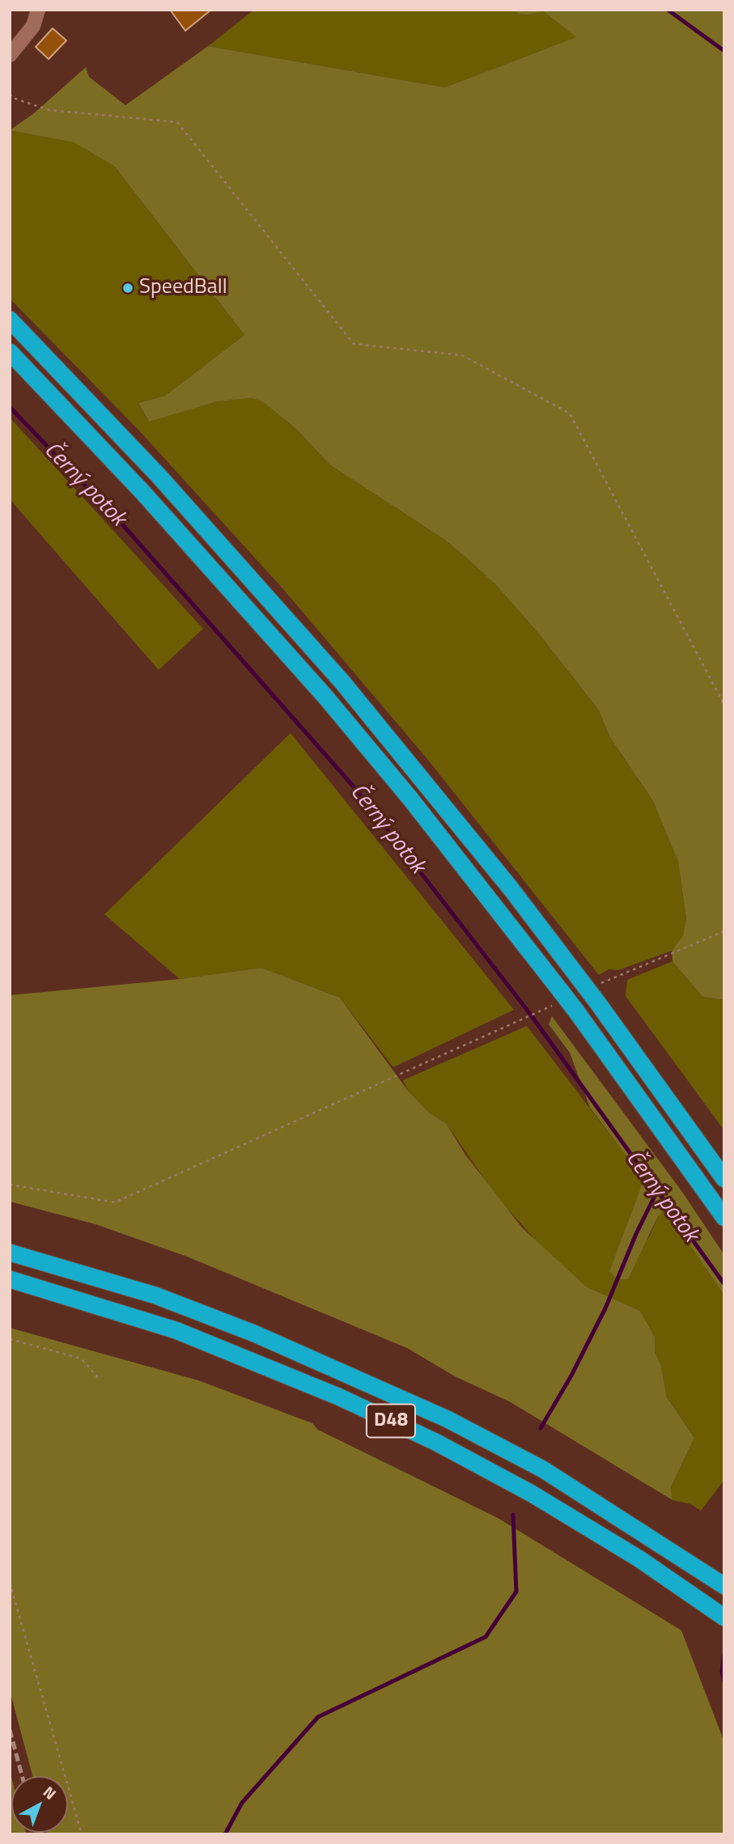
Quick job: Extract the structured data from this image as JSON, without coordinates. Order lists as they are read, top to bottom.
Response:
{
  "streets": {
    "highway": ["D48"]
  },
  "water": ["Černý potok"],
  "places": ["SpeedBall"],
  "north": "top right"
}
